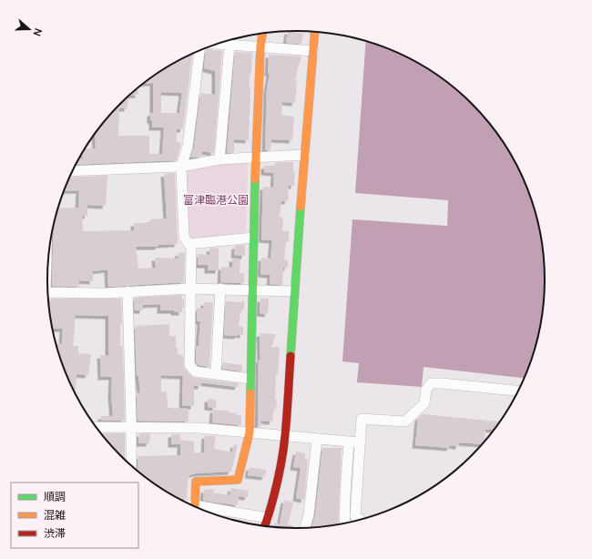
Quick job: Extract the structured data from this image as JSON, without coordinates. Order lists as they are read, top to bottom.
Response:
{
  "parks": ["富津臨港公園"],
  "legend": ["順調", "混雑", "渋滞"],
  "north": "right"
}
